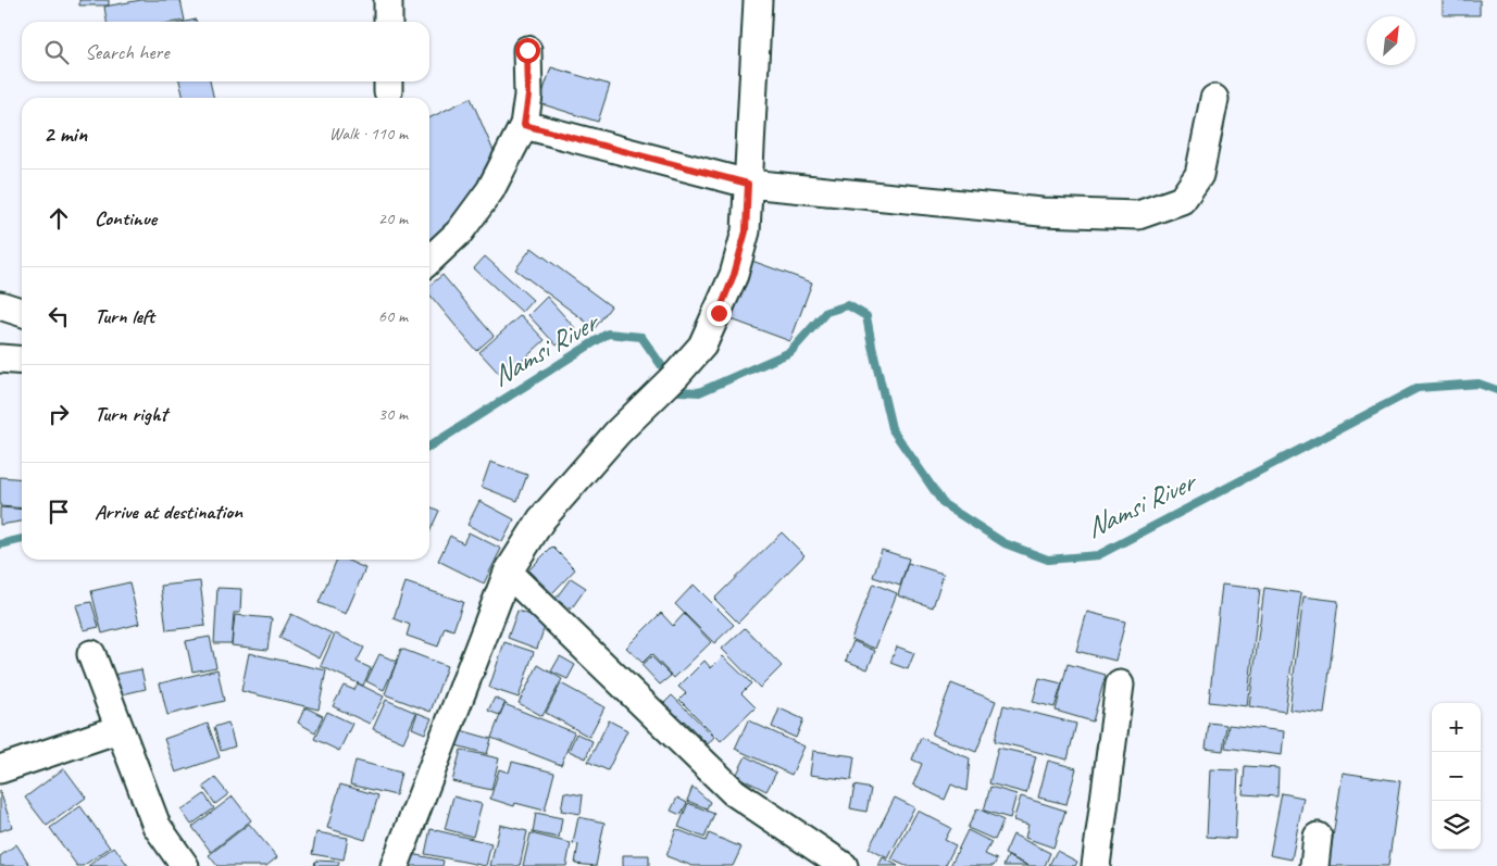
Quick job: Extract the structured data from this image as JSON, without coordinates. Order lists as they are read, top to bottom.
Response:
{
  "water": ["Namsi River"],
  "north": "top right",
  "page": {
    "search": "Search here",
    "heading": ["2 min", "Walk · 110 m"],
    "list": [
      ["Continue", "20 m"],
      ["Turn left", "60 m"],
      ["Turn right", "30 m"],
      "Arrive at destination"
    ],
    "map_buttons": ["+", "−"]
  }
}
